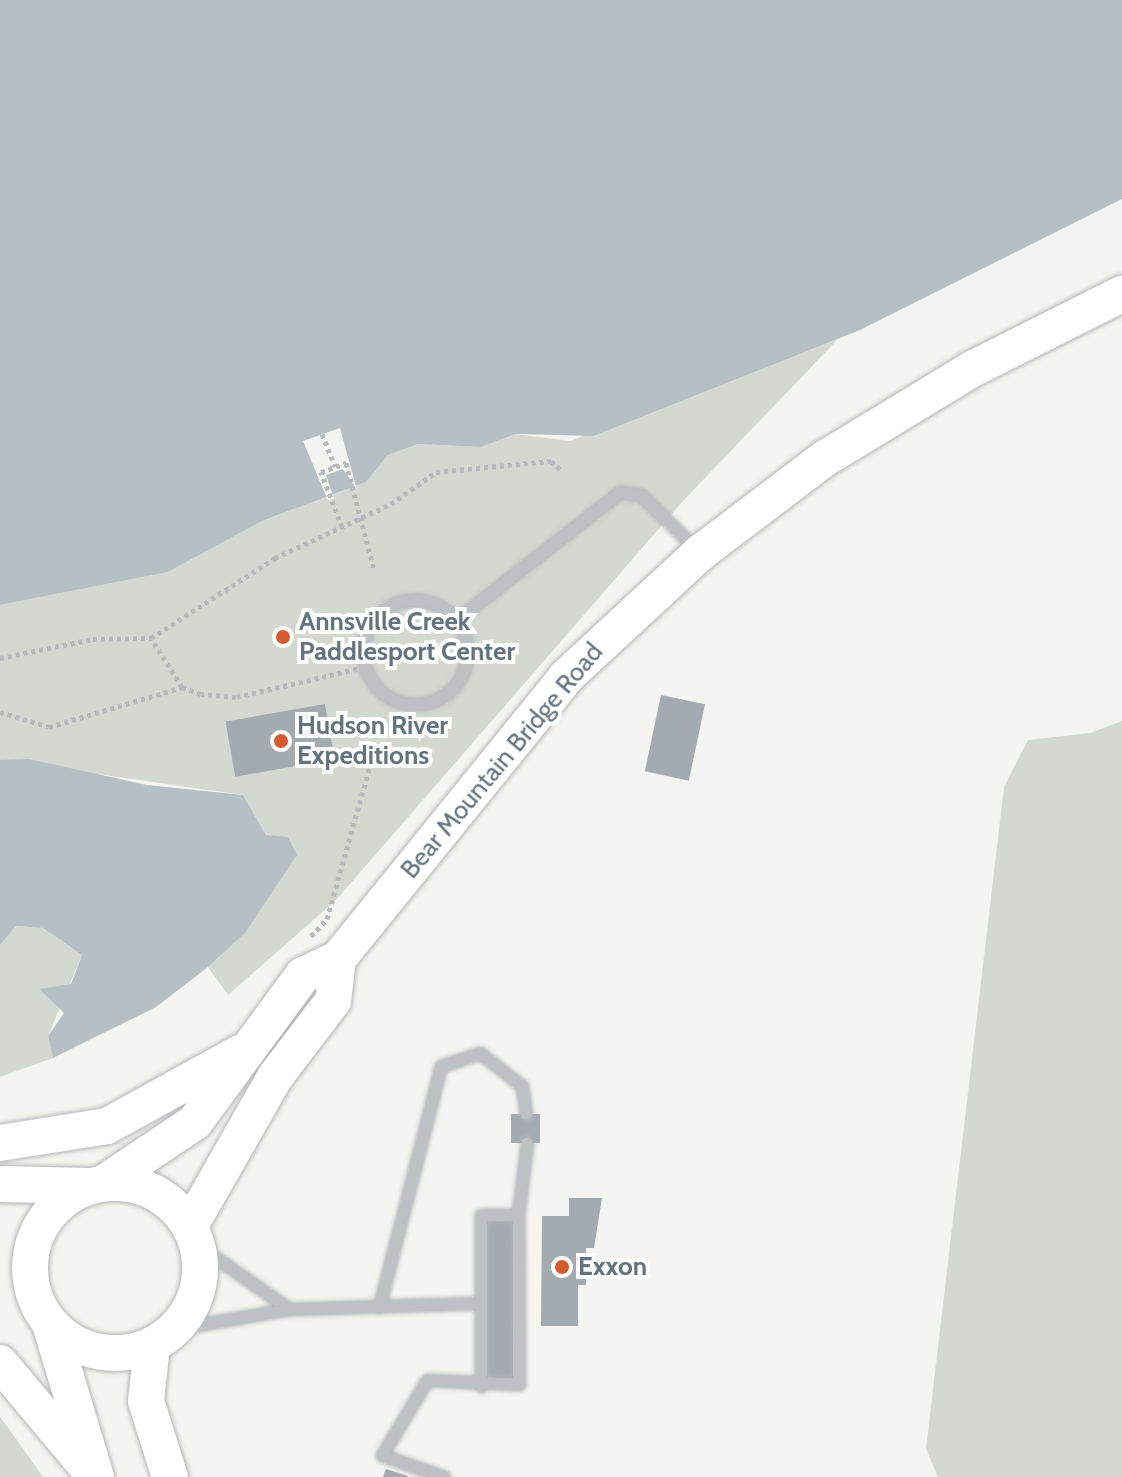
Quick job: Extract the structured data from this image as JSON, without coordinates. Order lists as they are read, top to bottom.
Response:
{
  "streets": {
    "highway": ["Bear Mountain Bridge Road"]
  },
  "places": ["Annsville Creek Paddlesport Center", "Hudson River Expeditions", "Exxon"]
}
